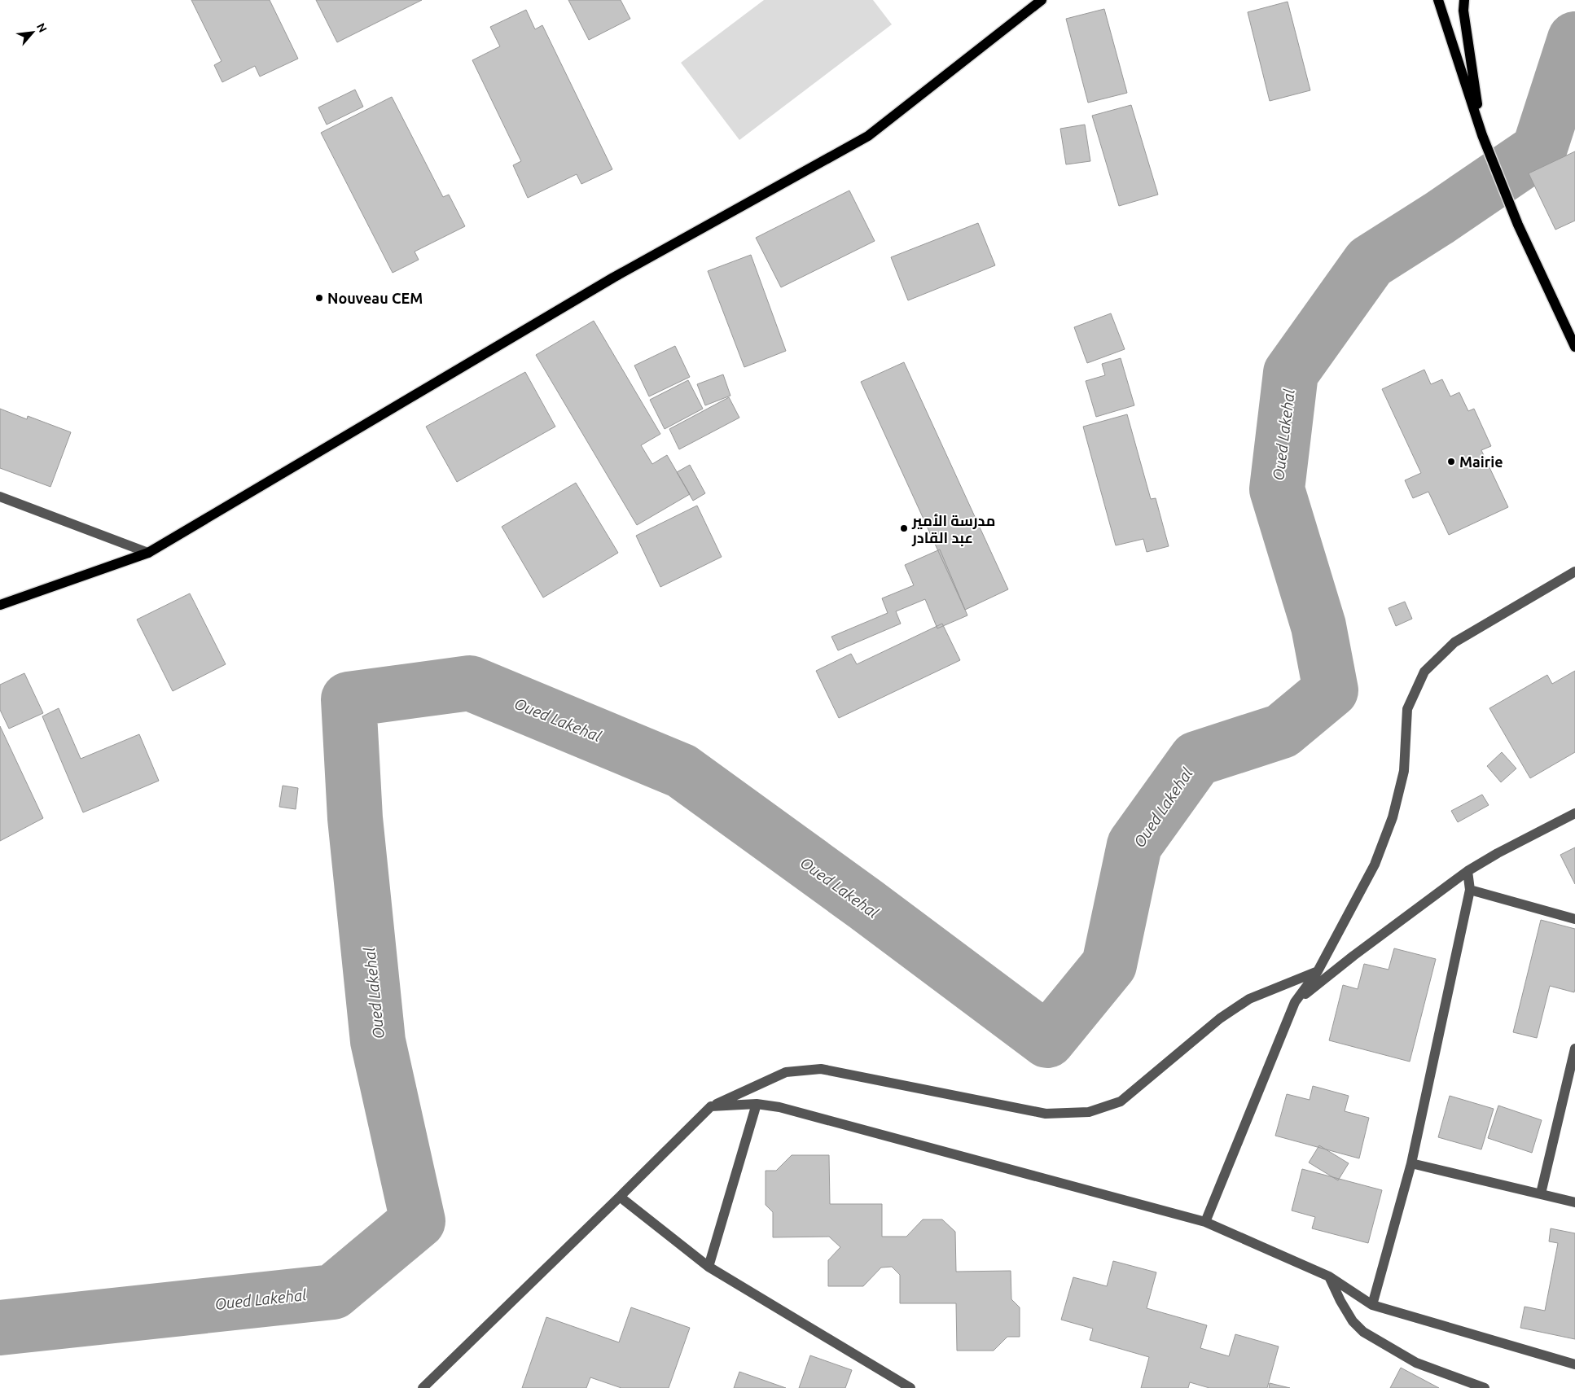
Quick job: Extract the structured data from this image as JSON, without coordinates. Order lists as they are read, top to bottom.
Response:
{
  "water": ["Oued Lakehal"],
  "places": ["Nouveau CEM", "Mairie", "مدرسة الأمير عبد القادر"],
  "north": "top right"
}
